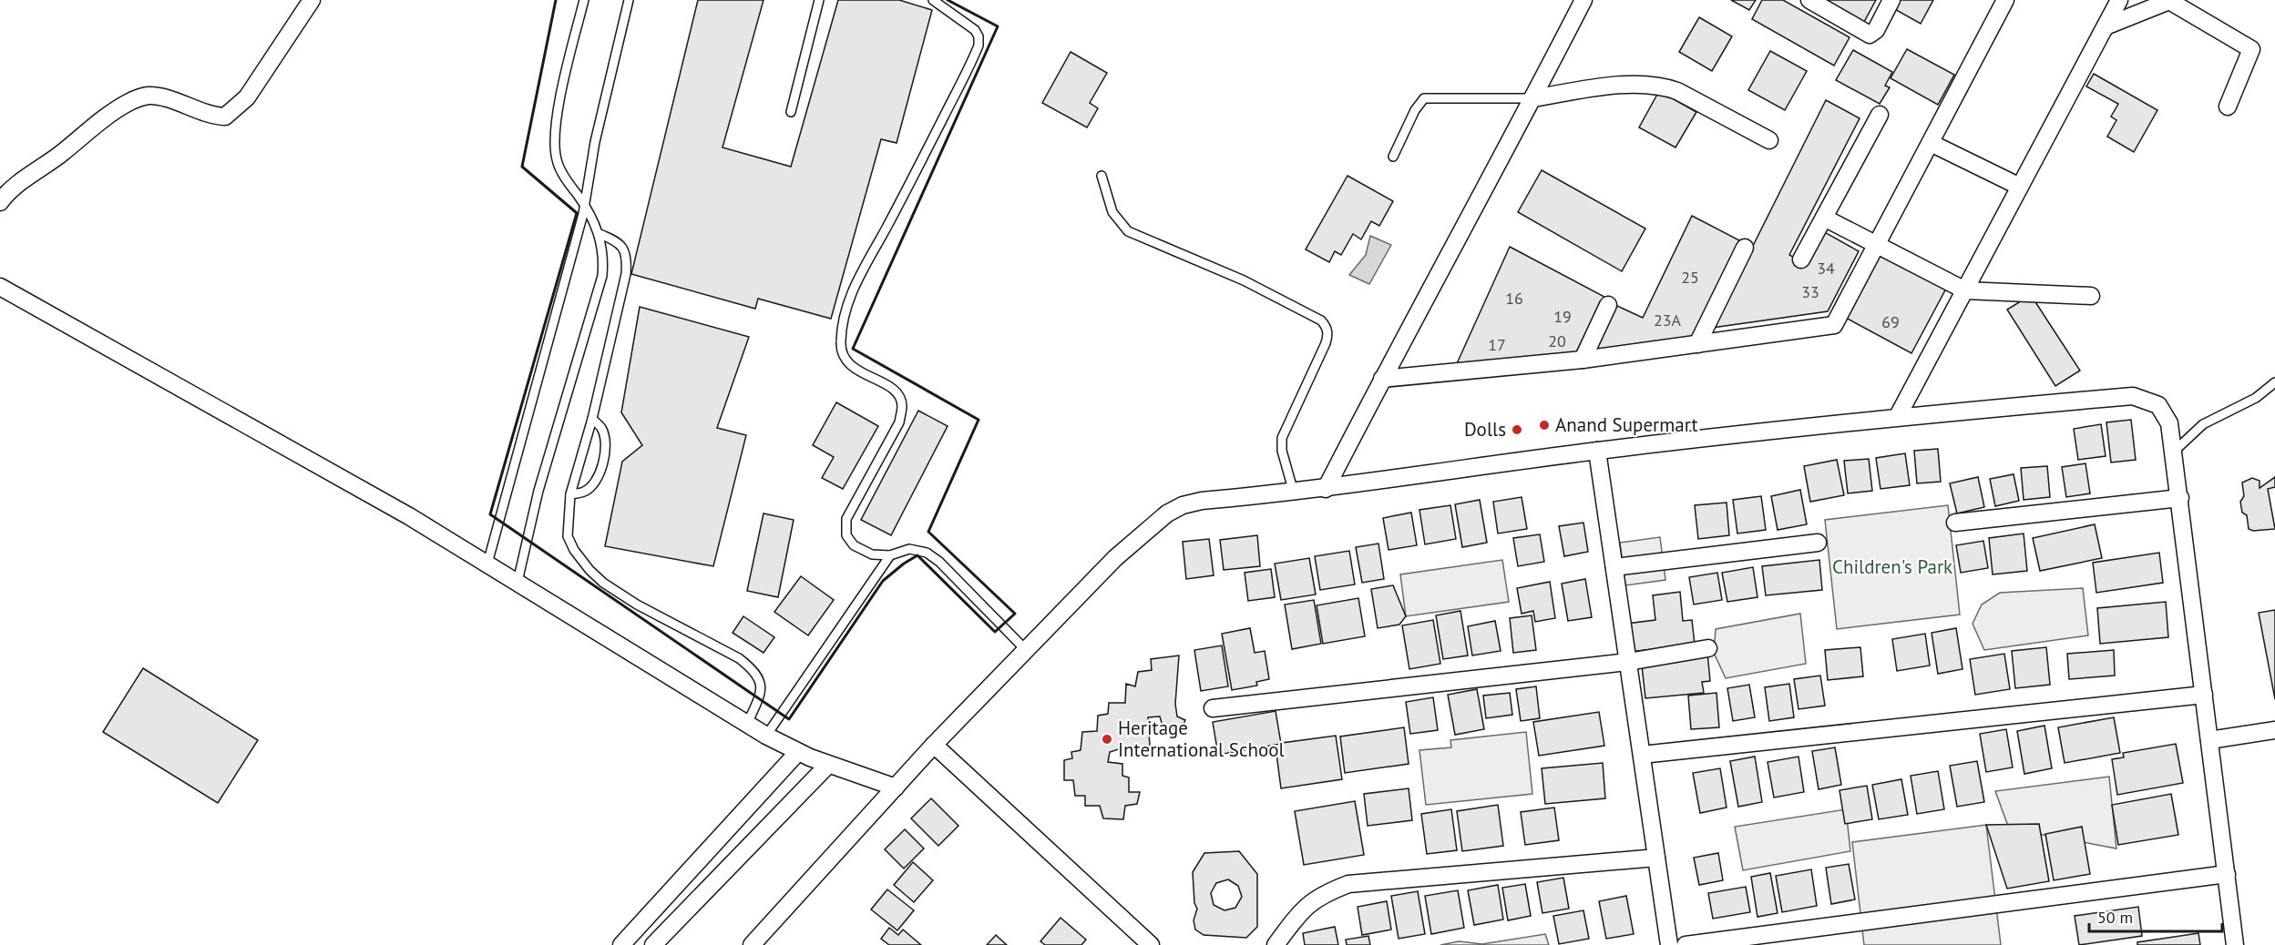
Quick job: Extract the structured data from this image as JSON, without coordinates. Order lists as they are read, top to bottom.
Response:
{
  "parks": ["Children's Park"],
  "places": ["Anand Supermart", "Dolls", "Heritage International School"],
  "house_numbers": [
    "34",
    "25",
    "33",
    "16",
    "19",
    "23A",
    "69",
    "20",
    "17"
  ],
  "scale_bar": "50 m"
}
